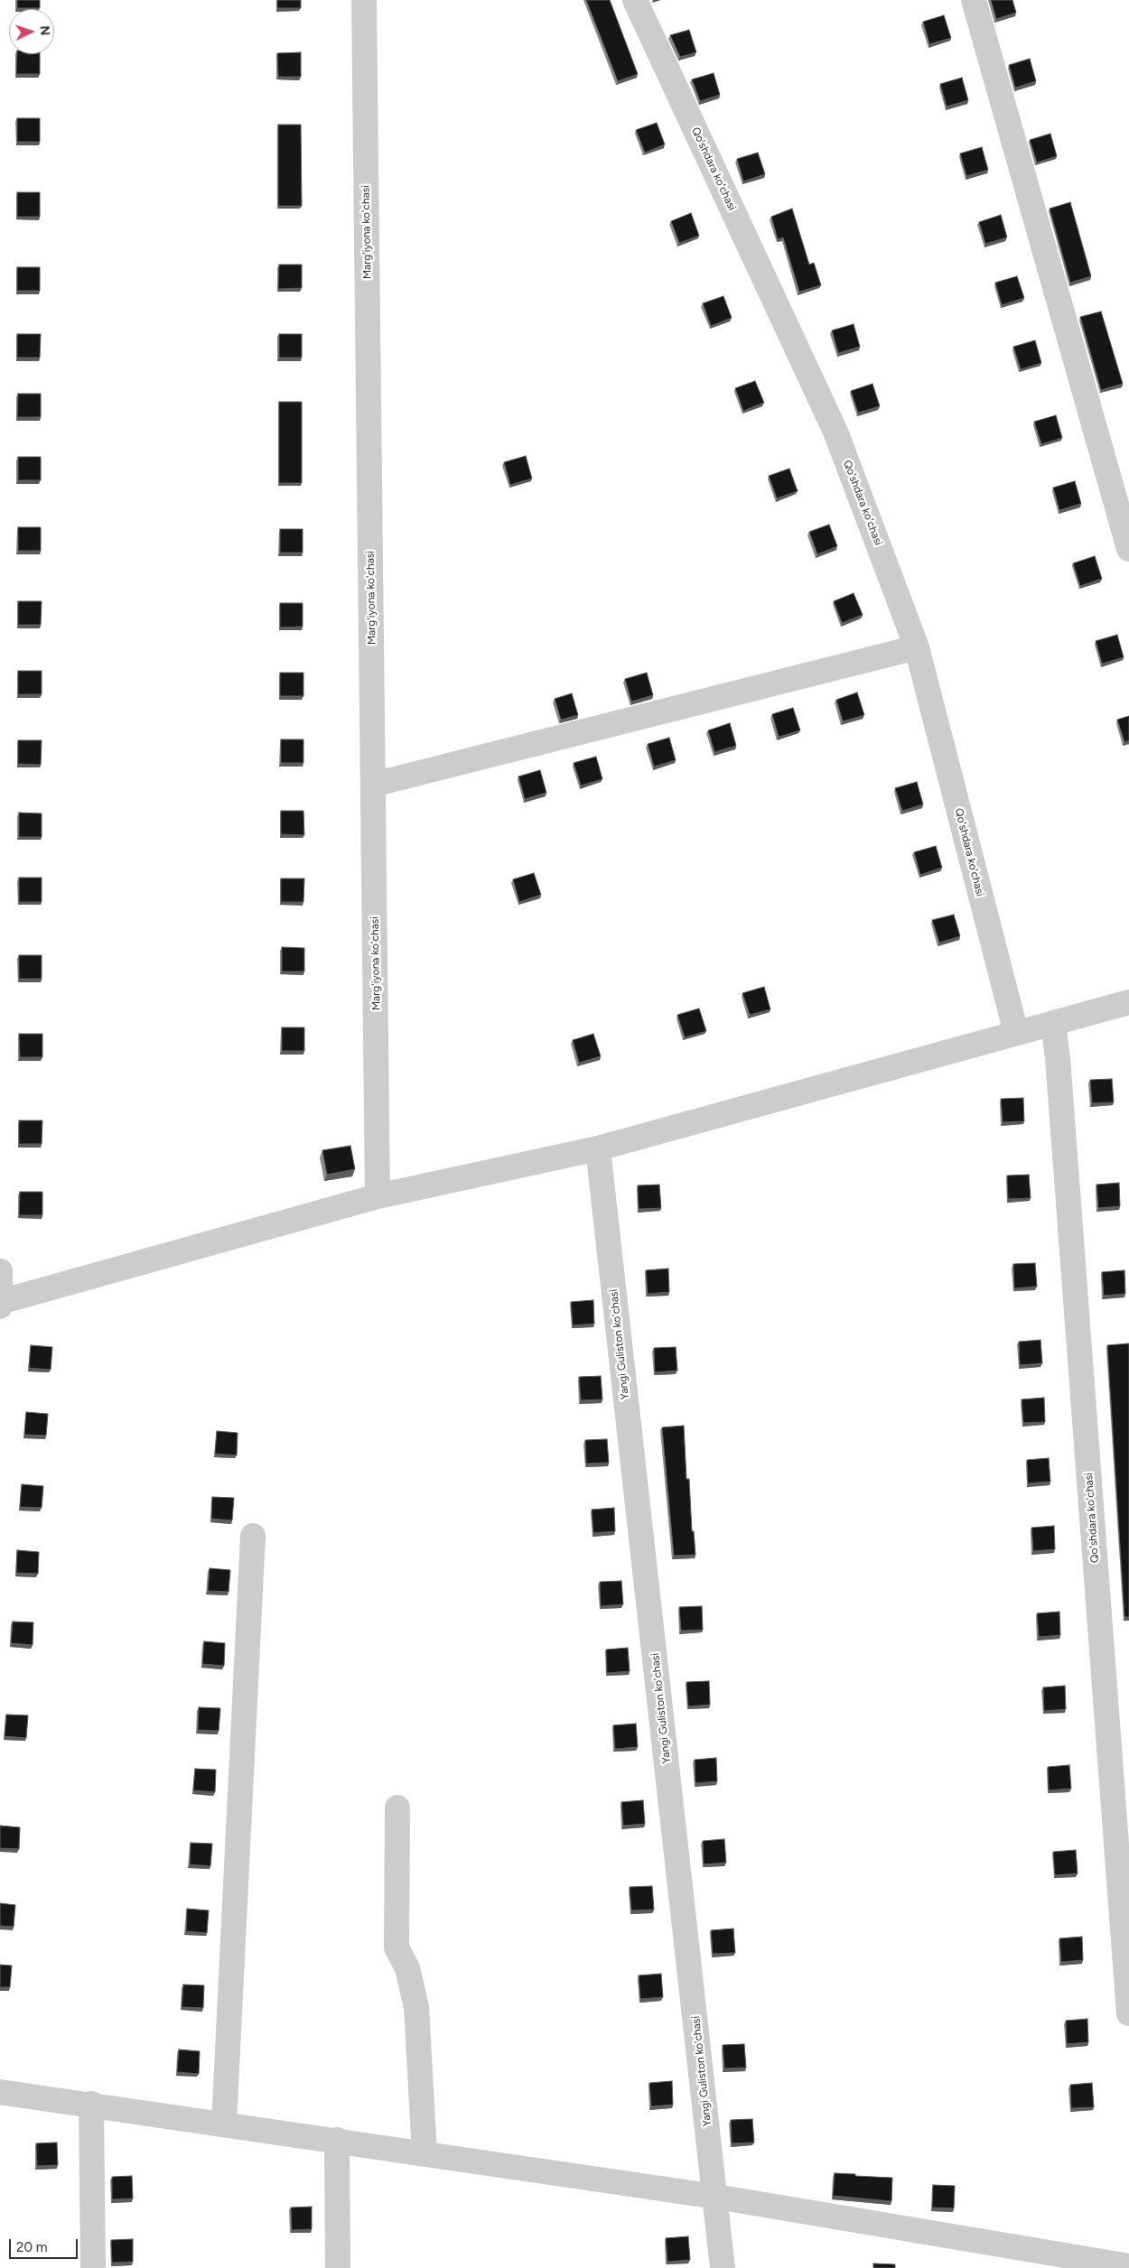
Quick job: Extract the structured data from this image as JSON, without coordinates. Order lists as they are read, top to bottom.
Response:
{
  "streets": {
    "street": ["Qo'shdara ko'chasi", "Marg'iyona ko'chasi", "Yangi Guliston ko'chasi"]
  },
  "scale_bar": "20 m",
  "north": "right"
}
